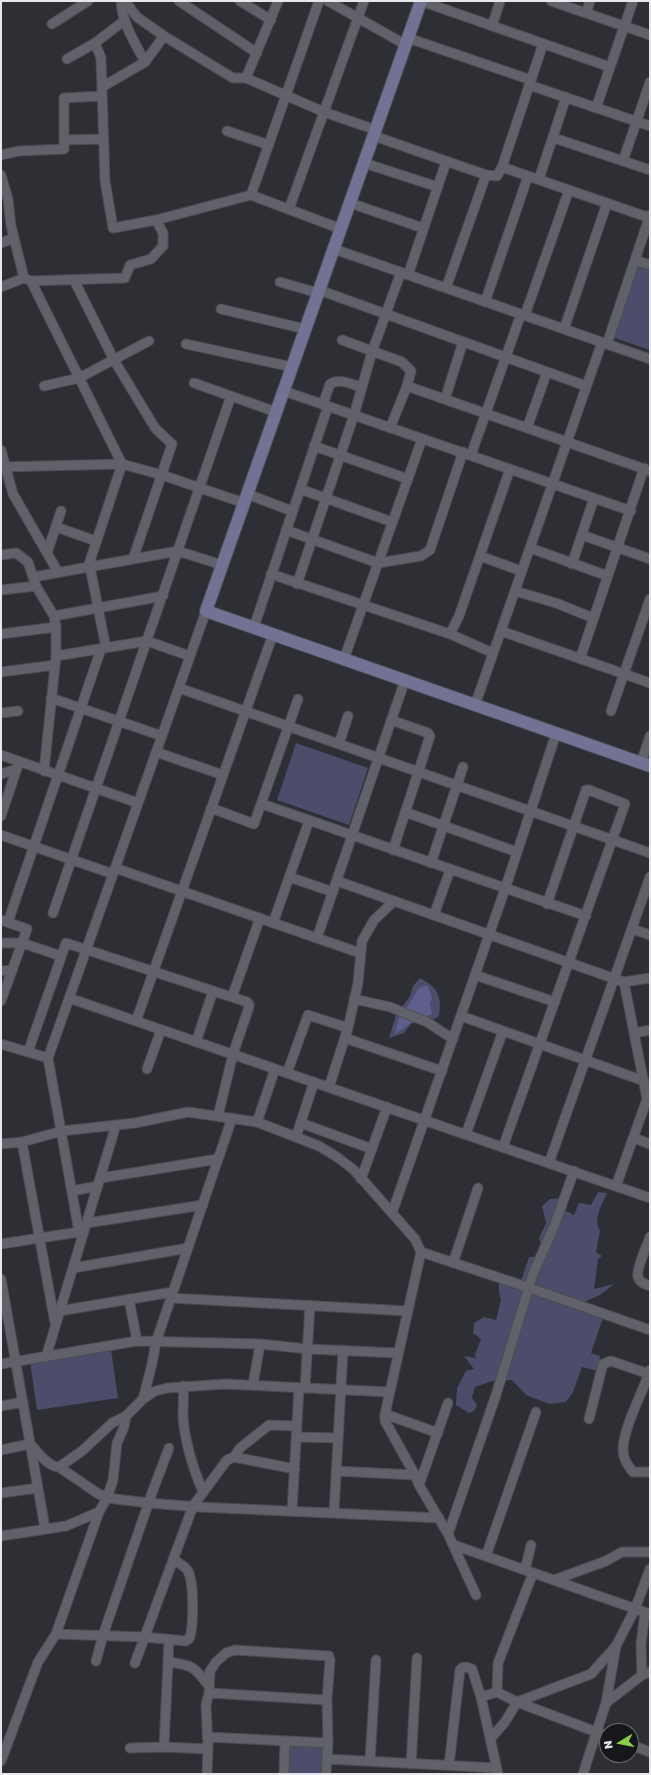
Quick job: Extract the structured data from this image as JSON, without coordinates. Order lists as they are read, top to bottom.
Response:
{
  "north": "left"
}
